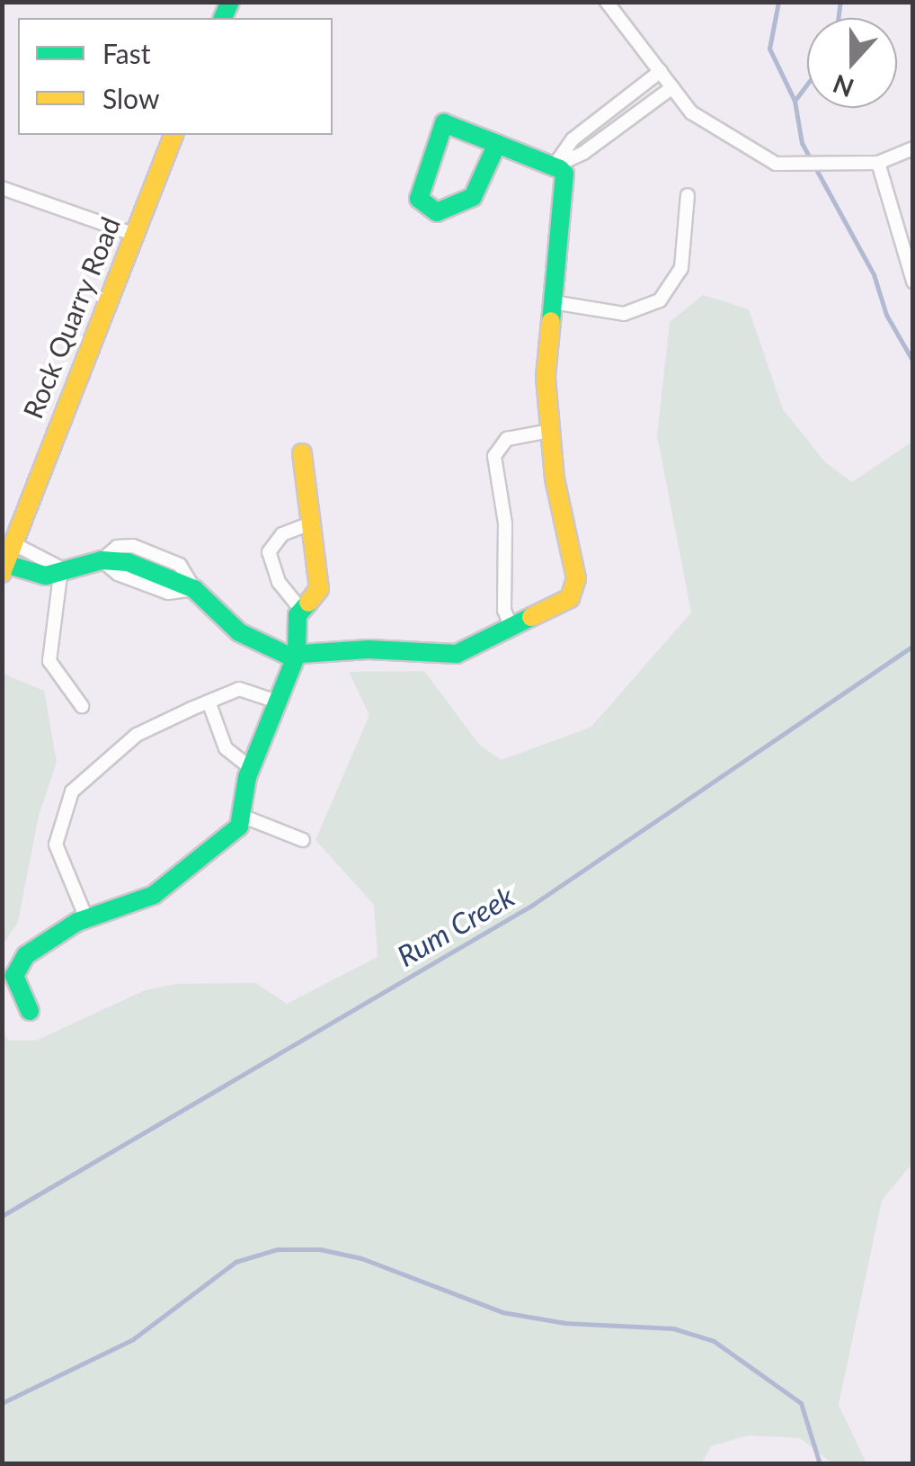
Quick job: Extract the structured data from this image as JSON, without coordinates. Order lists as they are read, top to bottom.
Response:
{
  "streets": {
    "street": ["Rock Quarry Road"]
  },
  "water": ["Rum Creek"],
  "legend": ["Fast", "Slow"],
  "north": "bottom"
}
